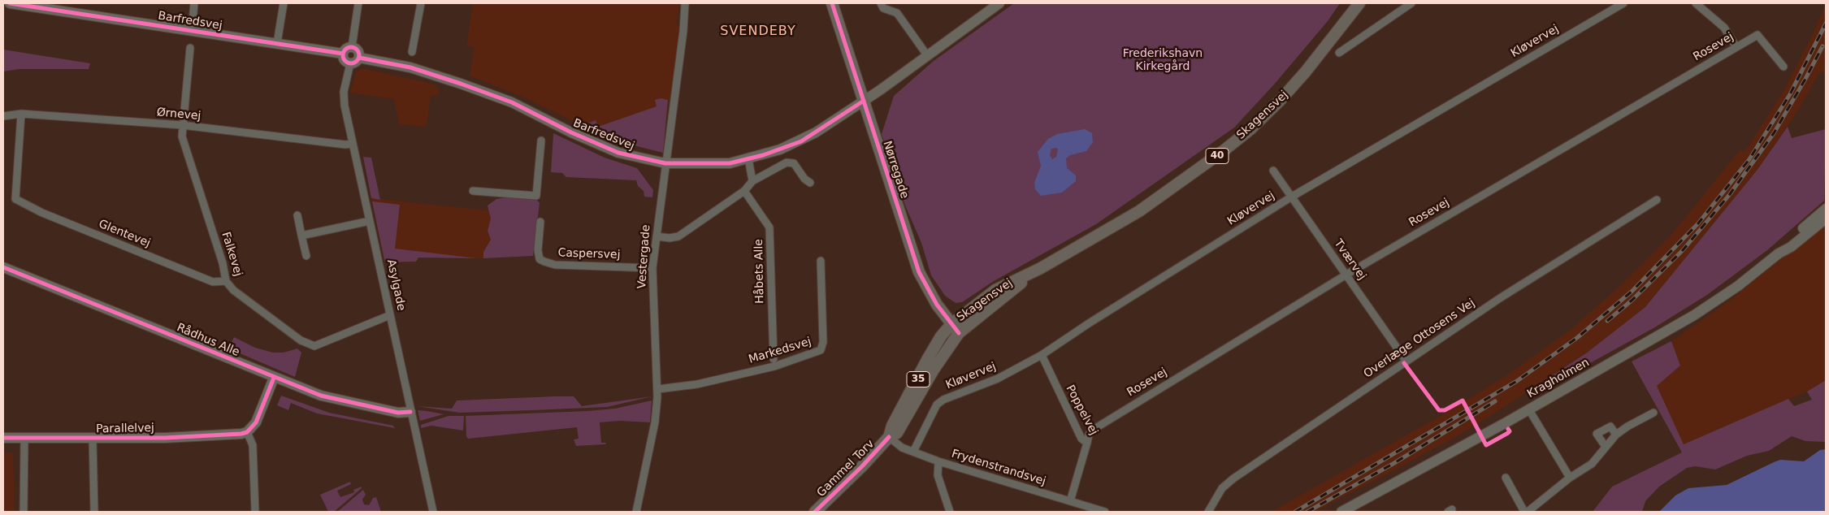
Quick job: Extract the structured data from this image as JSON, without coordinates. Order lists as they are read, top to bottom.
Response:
{
  "streets": {
    "main road": [
      "Skagensvej",
      "40",
      "Nørregade",
      "35",
      "Gammel Torv"
    ],
    "street": [
      "Barfredsvej",
      "Kløvervej",
      "Rosevej",
      "Ørnevej",
      "Glentevej",
      "Falkevej",
      "Caspersvej",
      "Vestergade",
      "Tværvej",
      "Håbets Alle",
      "Asylgade",
      "Overlæge Ottosens Vej",
      "Rådhus Alle",
      "Markedsvej",
      "Kragholmen",
      "Poppelvej",
      "Parallelvej",
      "Frydenstrandsvej"
    ]
  },
  "crossings": [
    ["Barfredsvej", "Nørregade"],
    ["Barfredsvej", "Vestergade"],
    ["Barfredsvej", "Asylgade"],
    ["Kløvervej", "Tværvej"],
    ["Kløvervej", "Poppelvej"],
    ["Kløvervej", "Frydenstrandsvej"],
    ["Rosevej", "Tværvej"],
    ["Rosevej", "Poppelvej"],
    ["Ørnevej", "Glentevej"],
    ["Ørnevej", "Falkevej"],
    ["Ørnevej", "Asylgade"],
    ["Skagensvej", "Nørregade"],
    ["Skagensvej", "Gammel Torv"],
    ["Nørregade", "Gammel Torv"],
    ["Glentevej", "Falkevej"],
    ["Falkevej", "Asylgade"],
    ["Caspersvej", "Vestergade"],
    ["Vestergade", "Markedsvej"],
    ["Tværvej", "Overlæge Ottosens Vej"],
    ["Asylgade", "Rådhus Alle"],
    ["Poppelvej", "Frydenstrandsvej"],
    ["Frydenstrandsvej", "Gammel Torv"]
  ],
  "districts": ["SVENDEBY"],
  "parks": ["Frederikshavn Kirkegård"]
}
